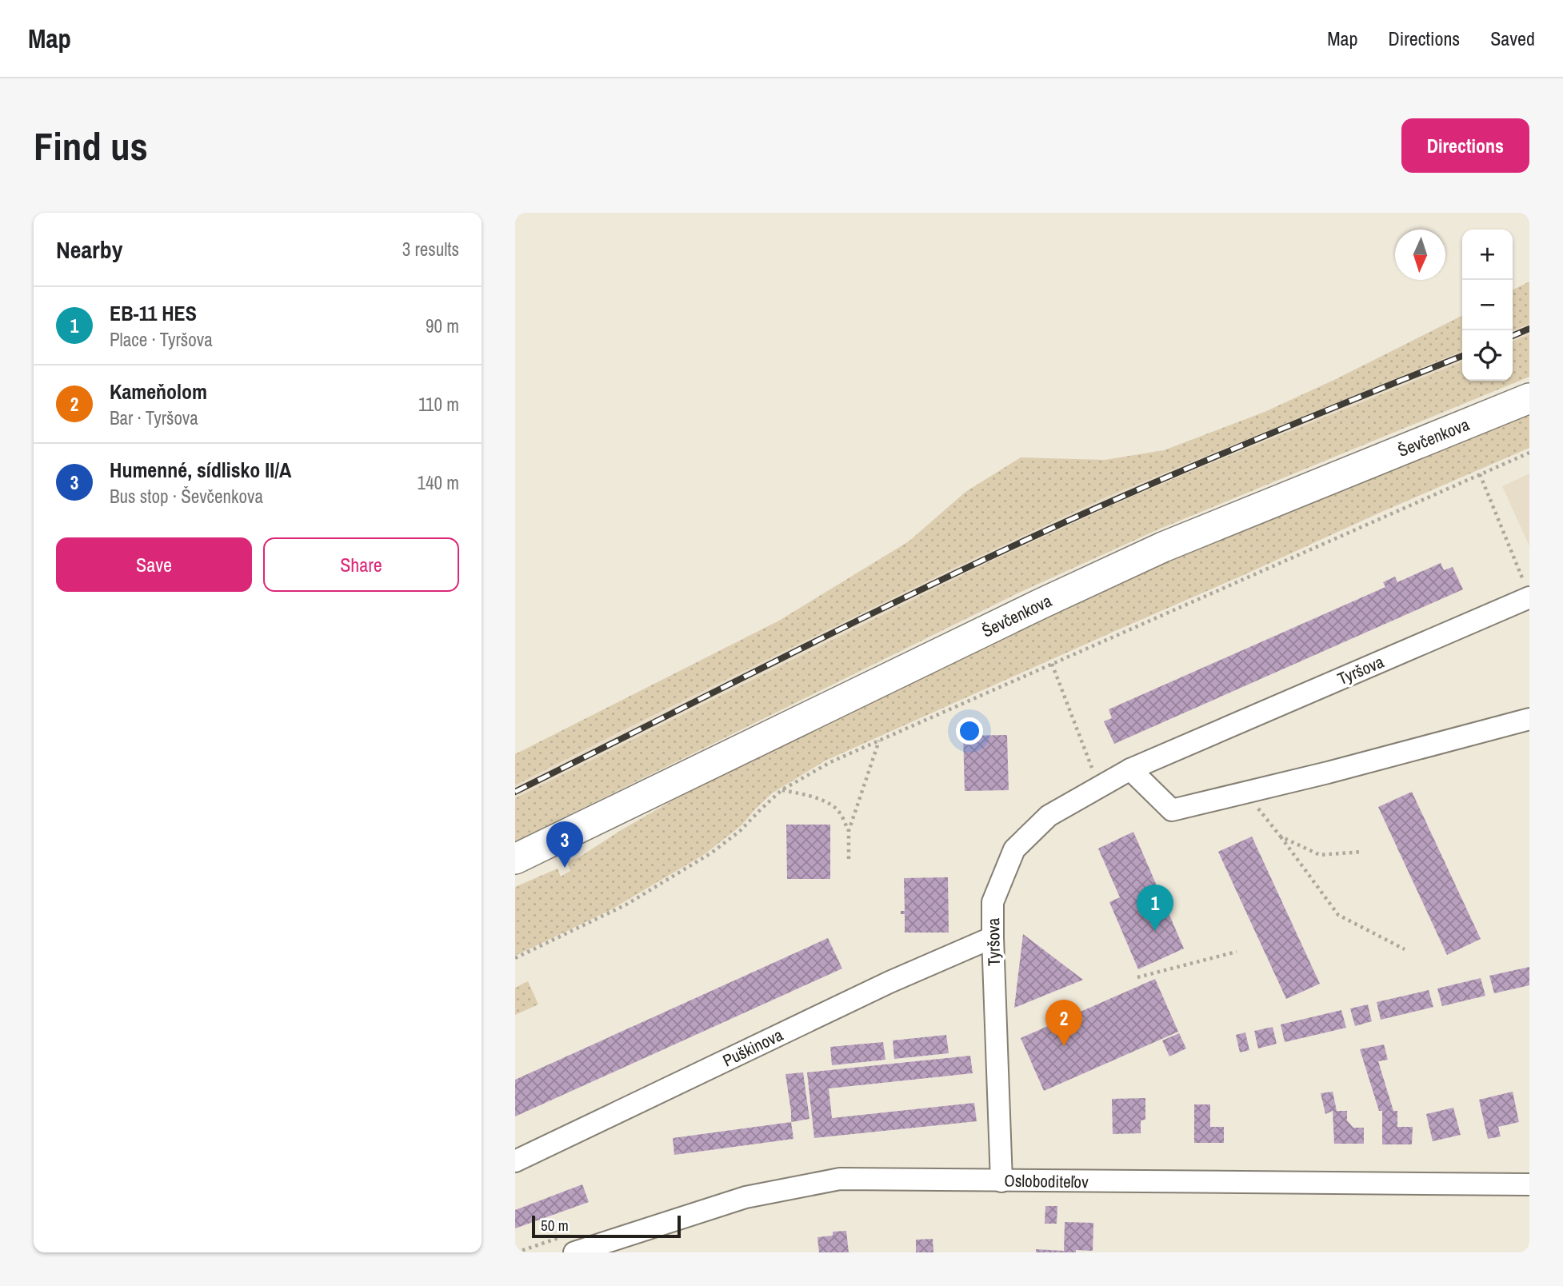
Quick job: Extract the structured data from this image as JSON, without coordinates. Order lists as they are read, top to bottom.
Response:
{
  "streets": {
    "main road": ["Ševčenkova"],
    "street": ["Tyršova", "Puškinova", "Osloboditeľov"]
  },
  "crossings": [
    ["Tyršova", "Puškinova"],
    ["Tyršova", "Osloboditeľov"]
  ],
  "scale_bar": "50 m",
  "north": "bottom",
  "page": {
    "header": "Map",
    "nav": ["Map", "Directions", "Saved"],
    "buttons": [
      "Directions",
      ["Save", "Share"]
    ],
    "title": "Find us",
    "heading": ["Nearby", "3 results"],
    "map_buttons": ["+", "−"],
    "list": [
      {
        "mark": "1",
        "name": "EB-11 HES",
        "note": "Place · Tyršova",
        "value": "90 m"
      },
      {
        "mark": "2",
        "name": "Kameňolom",
        "note": "Bar · Tyršova",
        "value": "110 m"
      },
      {
        "mark": "3",
        "name": "Humenné, sídlisko II/A",
        "note": "Bus stop · Ševčenkova",
        "value": "140 m"
      }
    ],
    "pins": ["3", "1", "2"],
    "scale": "50 m"
  }
}
